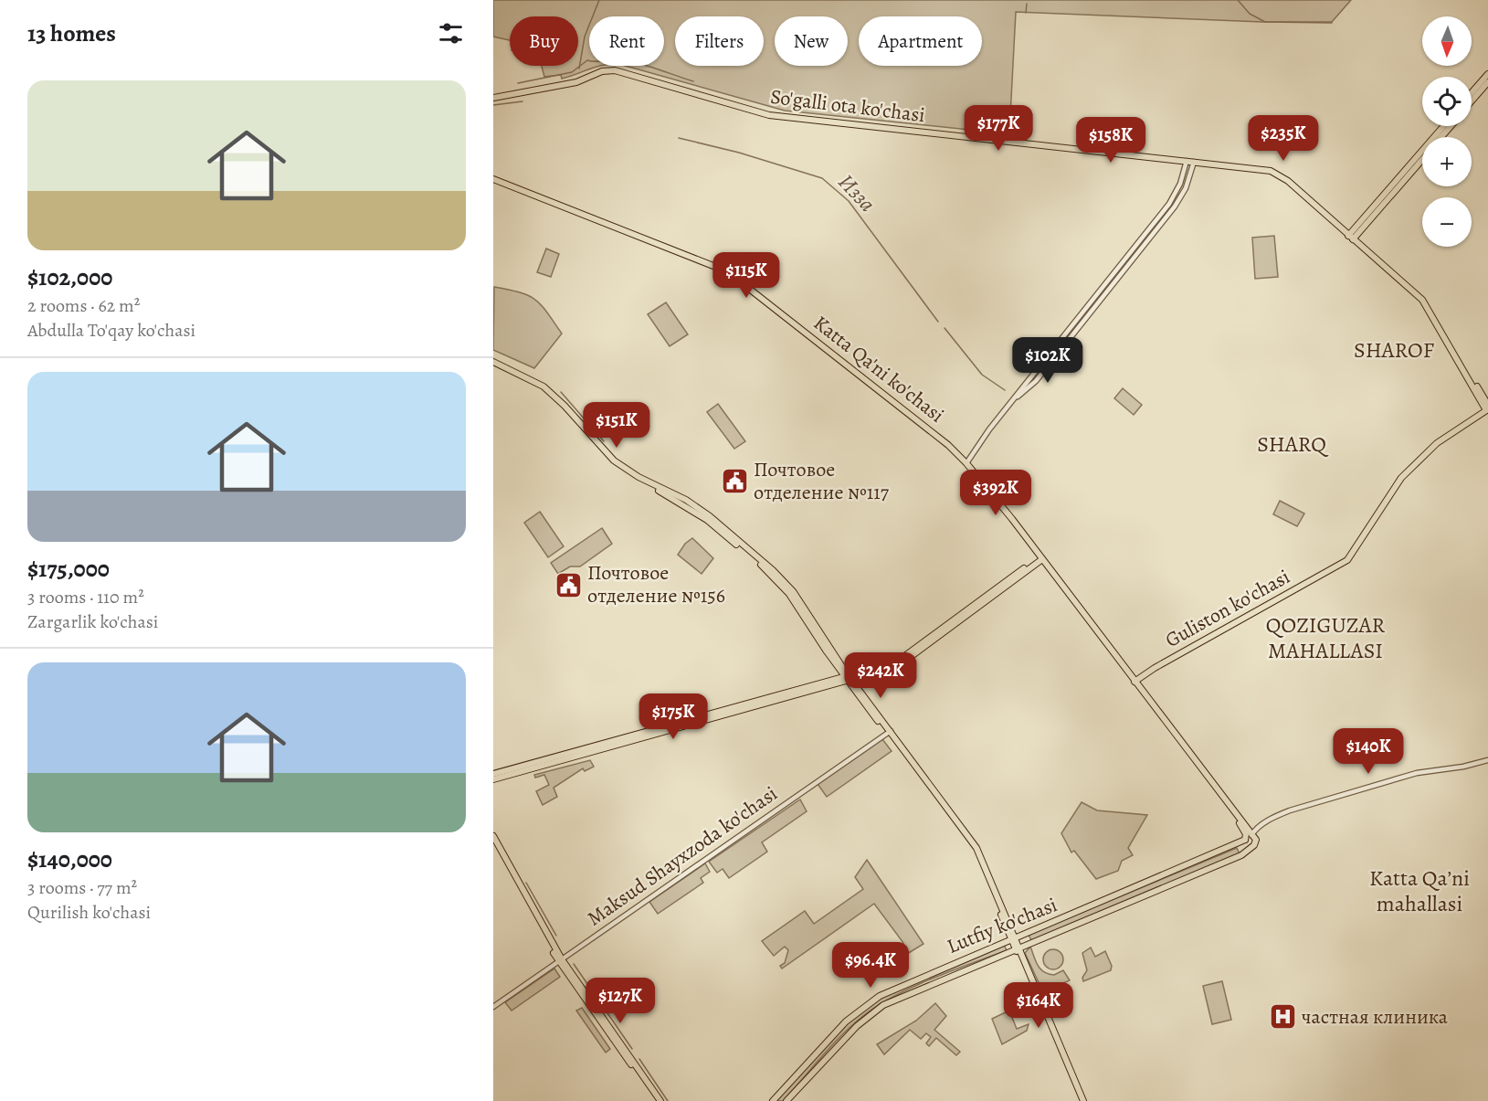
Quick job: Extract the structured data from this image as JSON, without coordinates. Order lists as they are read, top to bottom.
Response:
{
  "streets": {
    "main road": [
      "So'galli ota ko'chasi",
      "Katta Qa'ni ko'chasi",
      "Guliston ko'chasi",
      "Lutfiy ko'chasi"
    ],
    "street": ["Maksud Shayxzoda ko'chasi"]
  },
  "crossings": [
    ["So'galli ota ko'chasi", "Guliston ko'chasi"],
    ["Katta Qa'ni ko'chasi", "Guliston ko'chasi"],
    ["Katta Qa'ni ko'chasi", "Lutfiy ko'chasi"]
  ],
  "districts": [
    "SHAROF",
    "SHARQ",
    "QOZIGUZAR MAHALLASI",
    "Katta Qaʼni mahallasi"
  ],
  "water": ["Изза"],
  "places": {
    "public building": ["Почтовое отделение №117", "Почтовое отделение №156"],
    "hospital": ["частная клиника"]
  },
  "north": "bottom",
  "page": {
    "heading": "13 homes",
    "map_buttons": ["+", "−"],
    "chip": [
      "Buy",
      "Rent",
      "Filters",
      "New",
      "Apartment"
    ],
    "list": [
      {
        "name": "$102,000",
        "note": "2 rooms · 62 m² · Abdulla To'qay ko'chasi"
      },
      {
        "name": "$175,000",
        "note": "3 rooms · 110 m² · Zargarlik ko'chasi"
      },
      {
        "name": "$140,000",
        "note": "3 rooms · 77 m² · Qurilish ko'chasi"
      }
    ],
    "price": [
      "$177K",
      "$235K",
      "$158K",
      "$115K",
      "$102K",
      "$151K",
      "$392K",
      "$242K",
      "$175K",
      "$140K",
      "$96.4K",
      "$127K",
      "$164K"
    ]
  }
}
